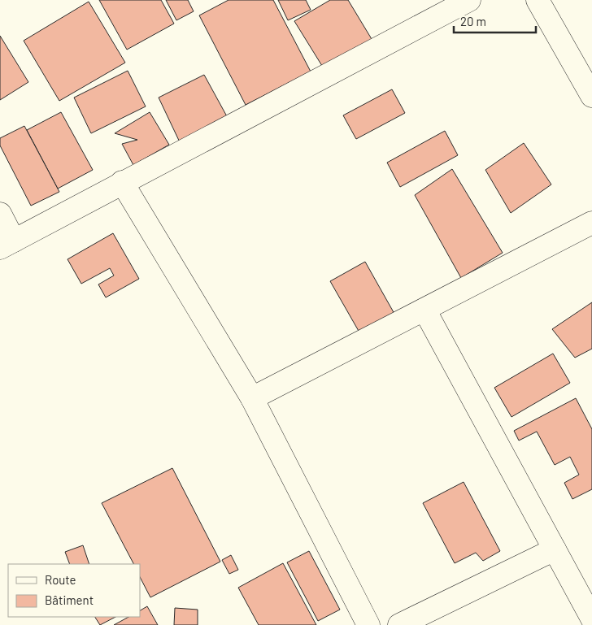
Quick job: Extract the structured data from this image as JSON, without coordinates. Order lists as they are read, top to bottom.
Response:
{
  "legend": ["Route", "Bâtiment"],
  "scale_bar": "20 m"
}
